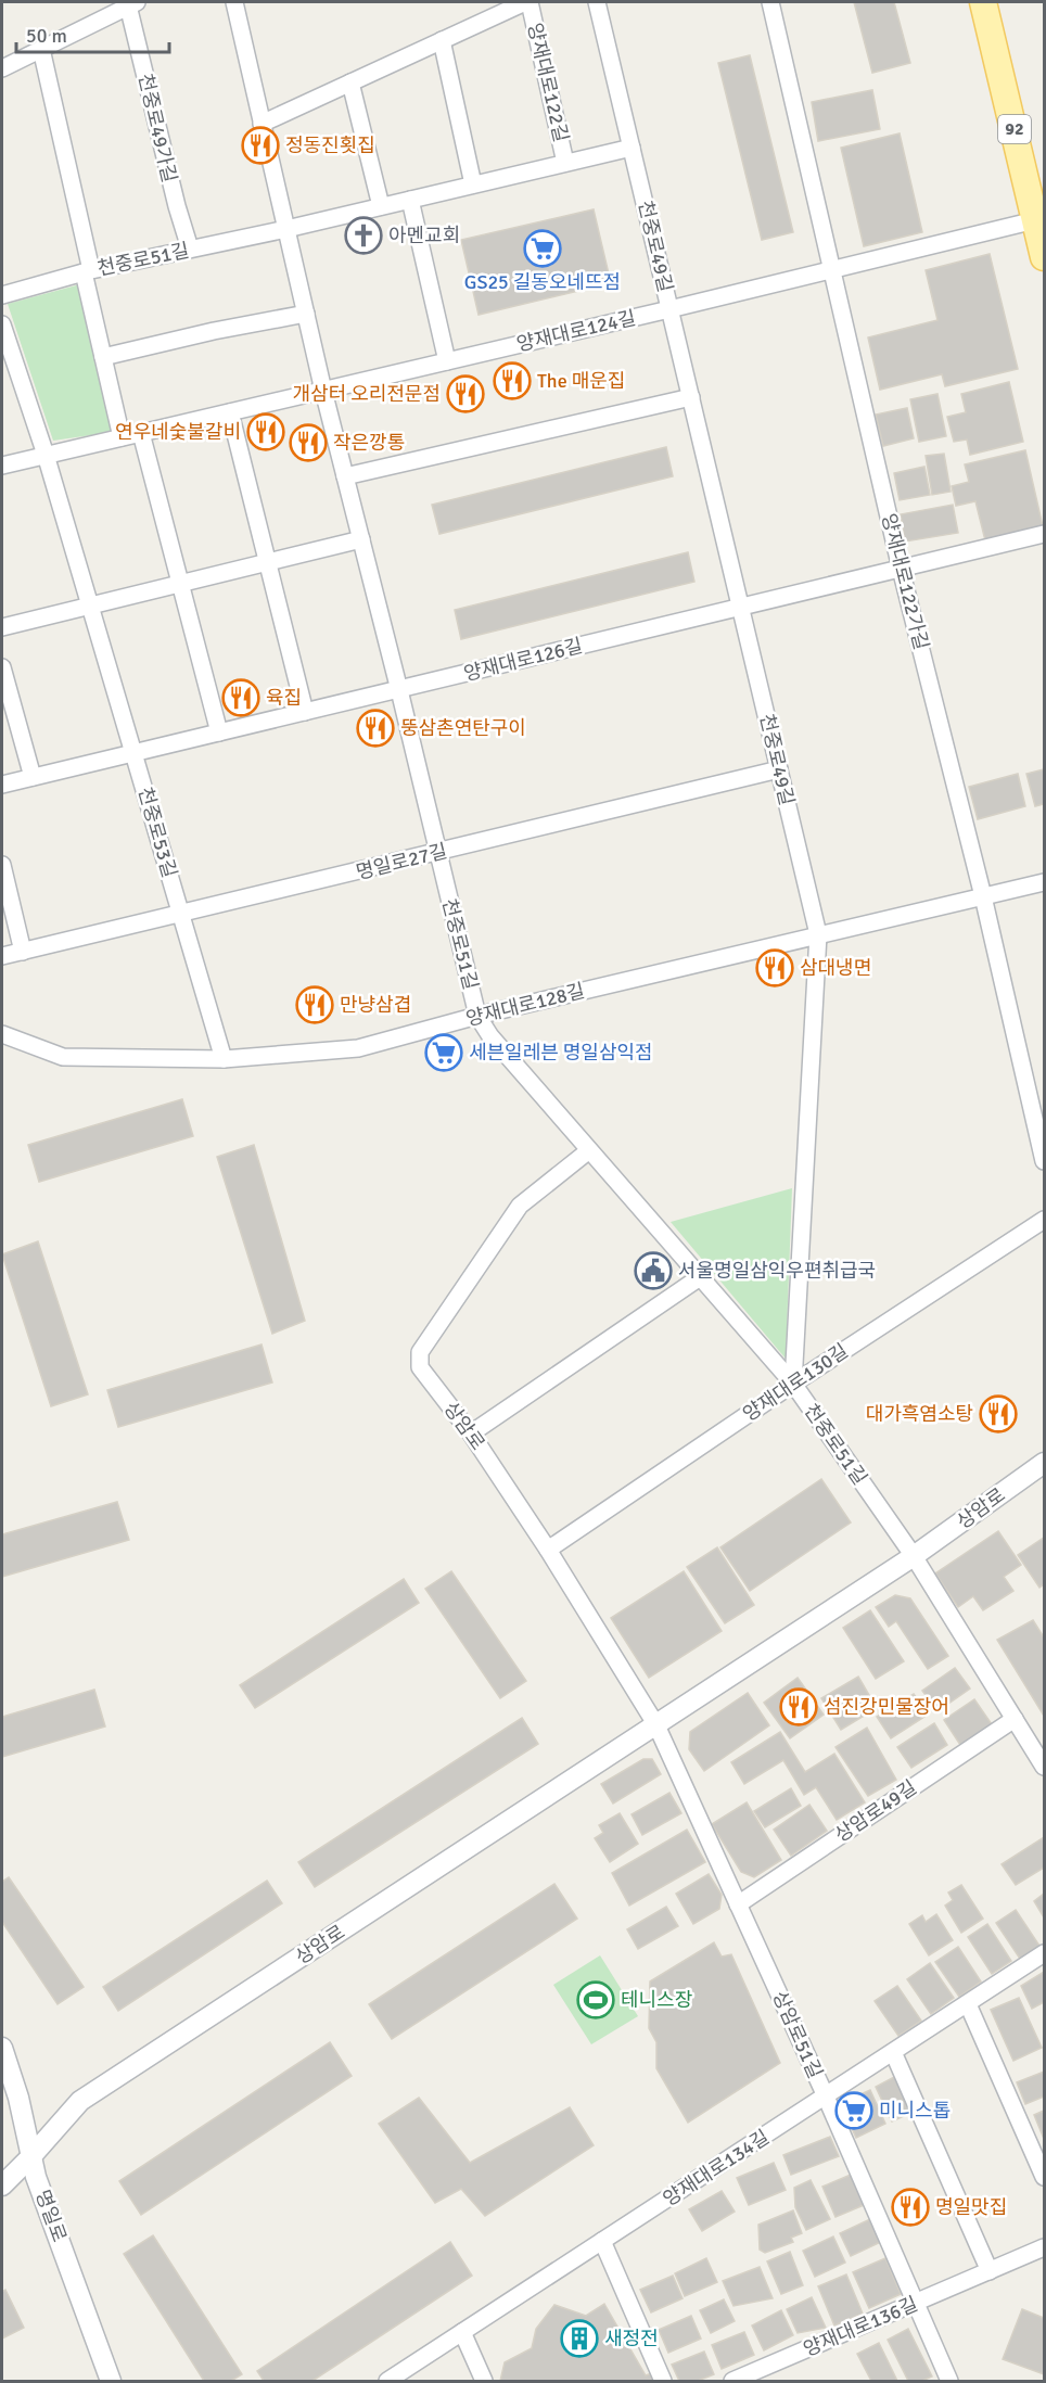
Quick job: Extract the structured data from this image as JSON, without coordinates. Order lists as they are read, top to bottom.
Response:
{
  "streets": {
    "main road": ["92"],
    "street": [
      "양재대로122길",
      "천중로49가길",
      "천중로49길",
      "천중로51길",
      "양재대로124길",
      "양재대로122가길",
      "양재대로126길",
      "천중로53길",
      "명일로27길",
      "양재대로128길",
      "양재대로130길",
      "상암로",
      "상암로49길",
      "상암로51길",
      "양재대로134길",
      "명일로",
      "양재대로136길"
    ]
  },
  "crossings": [
    ["양재대로122길", "천중로51길"],
    ["천중로49가길", "천중로51길"],
    ["92", "양재대로124길"],
    ["천중로49길", "천중로51길"],
    ["천중로49길", "양재대로124길"],
    ["천중로49길", "양재대로126길"],
    ["천중로49길", "명일로27길"],
    ["천중로49길", "양재대로128길"],
    ["천중로49길", "양재대로130길"],
    ["천중로51길", "양재대로124길"],
    ["천중로51길", "양재대로126길"],
    ["천중로51길", "명일로27길"],
    ["천중로51길", "양재대로128길"],
    ["천중로51길", "양재대로130길"],
    ["천중로51길", "상암로"],
    ["양재대로124길", "양재대로122가길"],
    ["양재대로124길", "천중로53길"],
    ["양재대로122가길", "양재대로126길"],
    ["양재대로122가길", "양재대로128길"],
    ["양재대로126길", "천중로53길"],
    ["천중로53길", "명일로27길"],
    ["천중로53길", "양재대로128길"],
    ["양재대로130길", "상암로"],
    ["상암로", "상암로51길"],
    ["상암로", "명일로"],
    ["상암로49길", "상암로51길"],
    ["상암로51길", "양재대로134길"],
    ["상암로51길", "양재대로136길"]
  ],
  "places": {
    "restaurant": [
      "정동진횟집",
      "The 매운집",
      "개삼터 오리전문점",
      "연우네숯불갈비",
      "작은깡통",
      "육집",
      "뚱삼촌연탄구이",
      "삼대냉면",
      "만냥삼겹",
      "대가흑염소탕",
      "섬진강민물장어",
      "명일맛집"
    ],
    "church": ["아멘교회"],
    "supermarket": ["GS25 길동오네뜨점", "세븐일레븐 명일삼익점", "미니스톱"],
    "public building": ["서울명일삼익우편취급국"],
    "sports": ["테니스장"],
    "building": ["새정전"]
  },
  "scale_bar": "50 m"
}
